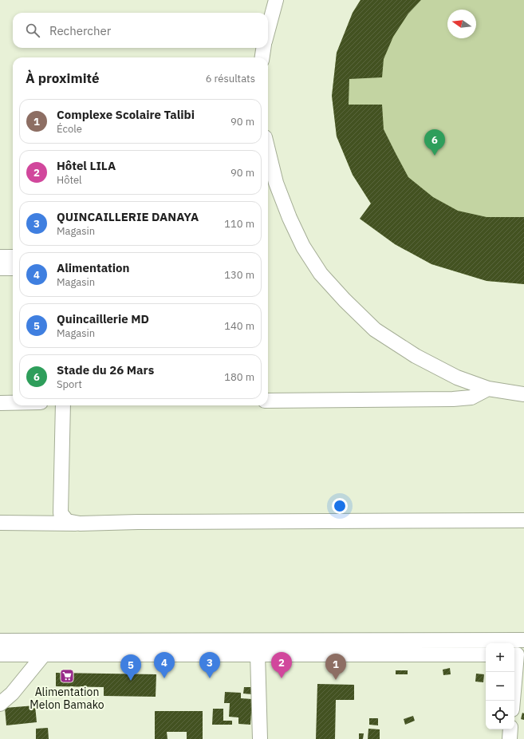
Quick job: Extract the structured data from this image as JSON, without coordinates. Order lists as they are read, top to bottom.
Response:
{
  "places": {
    "supermarket": ["Alimentation Melon Bamako"]
  },
  "north": "left",
  "page": {
    "search": "Rechercher",
    "heading": ["À proximité", "6 résultats"],
    "list": [
      {
        "mark": "1",
        "name": "Complexe Scolaire Talibi",
        "note": "École",
        "value": "90 m"
      },
      {
        "mark": "2",
        "name": "Hôtel LILA",
        "note": "Hôtel",
        "value": "90 m"
      },
      {
        "mark": "3",
        "name": "QUINCAILLERIE DANAYA",
        "note": "Magasin",
        "value": "110 m"
      },
      {
        "mark": "4",
        "name": "Alimentation",
        "note": "Magasin",
        "value": "130 m"
      },
      {
        "mark": "5",
        "name": "Quincaillerie MD",
        "note": "Magasin",
        "value": "140 m"
      },
      {
        "mark": "6",
        "name": "Stade du 26 Mars",
        "note": "Sport",
        "value": "180 m"
      }
    ],
    "pins": [
      "6",
      "2",
      "3",
      "4",
      "1",
      "5"
    ],
    "map_buttons": ["+", "−"]
  }
}
